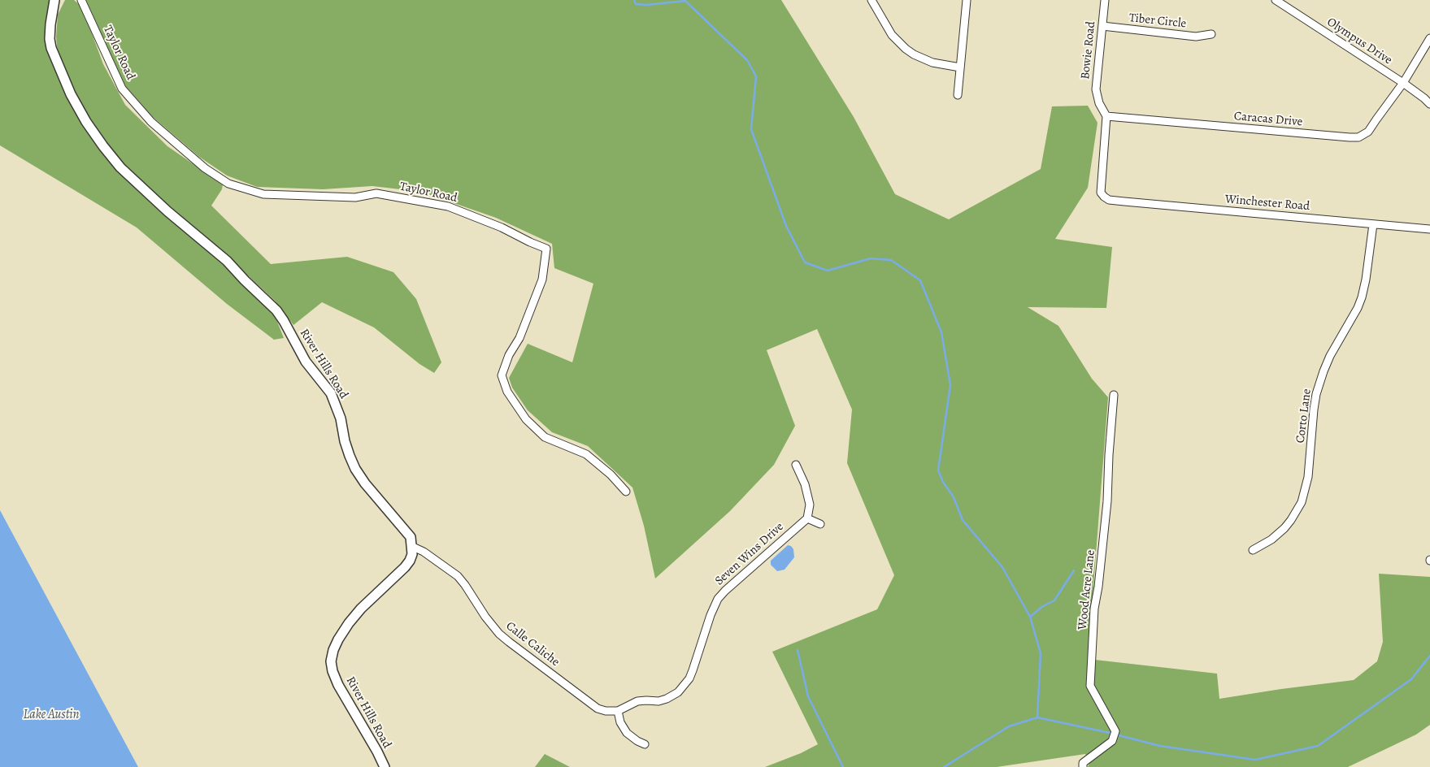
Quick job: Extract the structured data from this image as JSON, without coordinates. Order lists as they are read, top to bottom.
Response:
{
  "streets": {
    "street": [
      "Tiber Circle",
      "Olympus Drive",
      "Bowie Road",
      "Taylor Road",
      "Caracas Drive",
      "Winchester Road",
      "River Hills Road",
      "Corto Lane",
      "Seven Wins Drive",
      "Wood Acre Lane",
      "Calle Caliche"
    ]
  },
  "crossings": [
    ["Tiber Circle", "Bowie Road"],
    ["Olympus Drive", "Caracas Drive"],
    ["Bowie Road", "Caracas Drive"],
    ["Bowie Road", "Winchester Road"],
    ["Winchester Road", "Corto Lane"],
    ["River Hills Road", "Calle Caliche"],
    ["Seven Wins Drive", "Calle Caliche"]
  ],
  "water": ["Lake Austin"]
}
